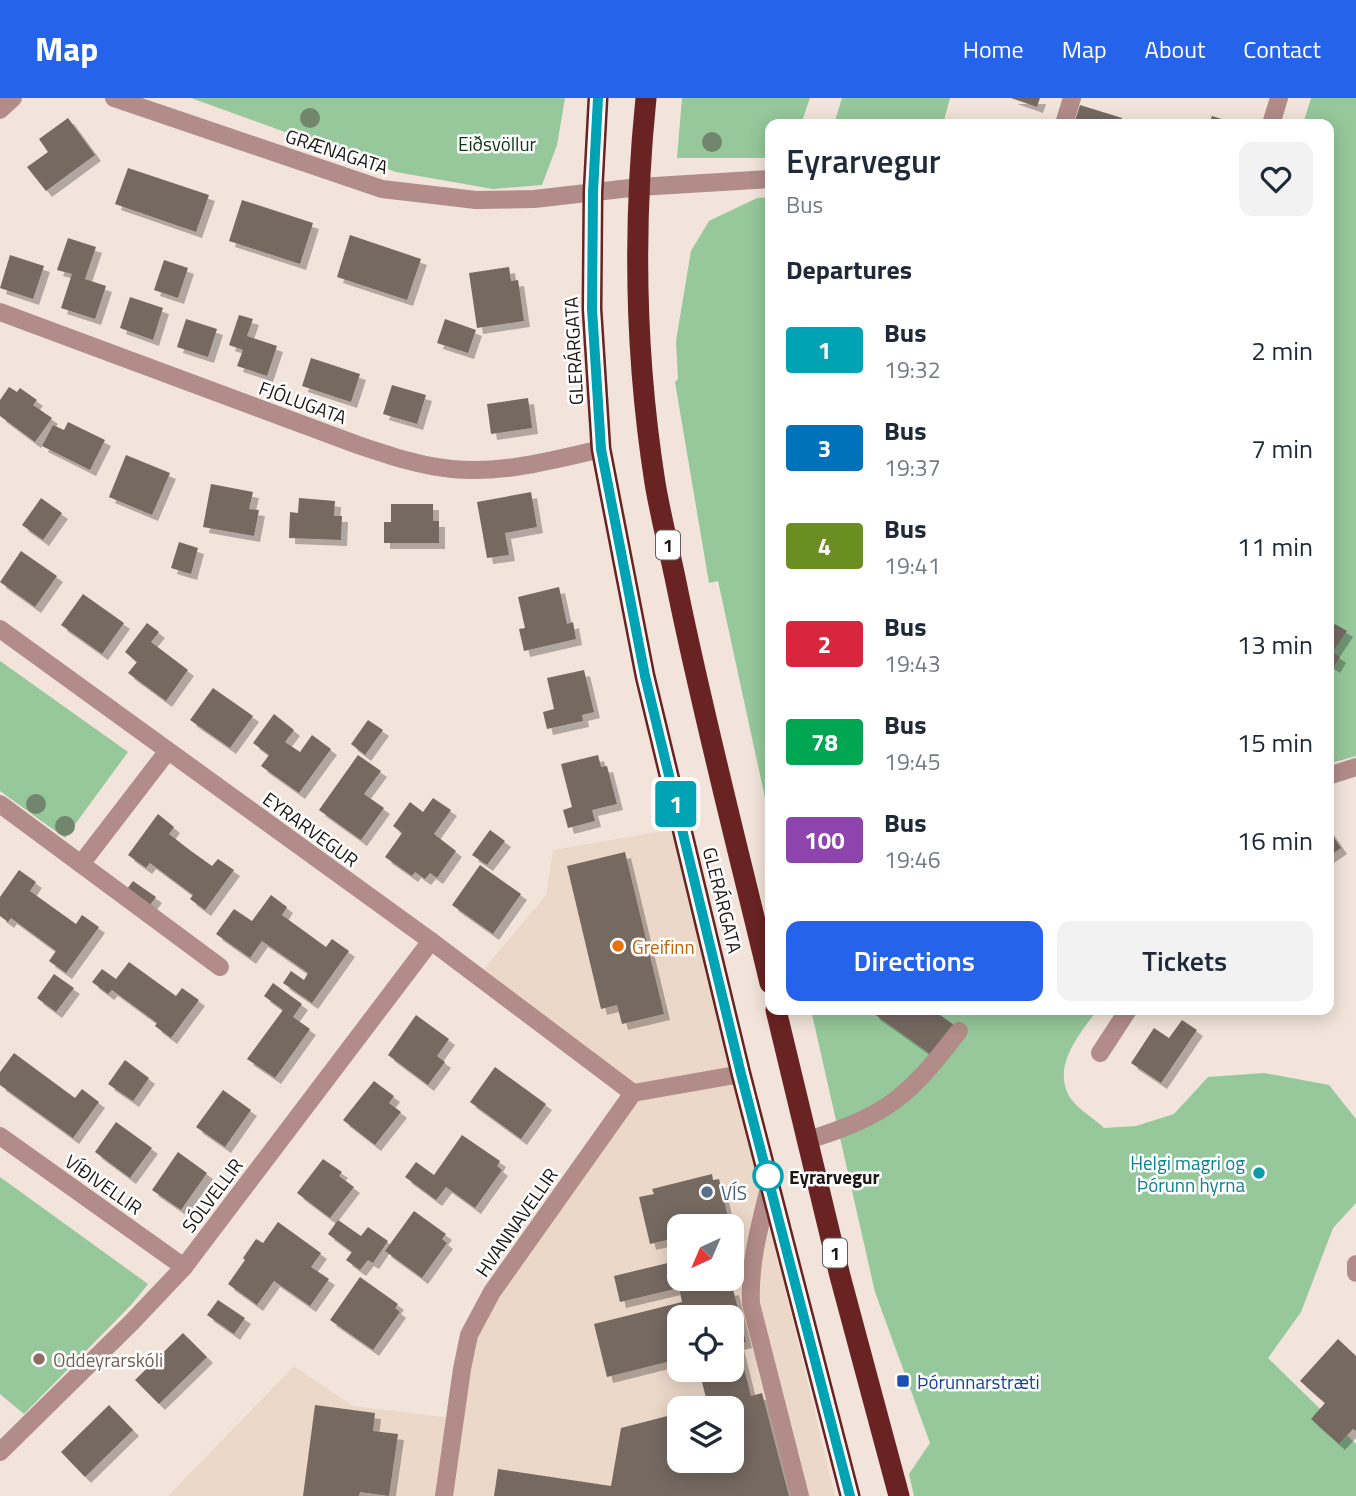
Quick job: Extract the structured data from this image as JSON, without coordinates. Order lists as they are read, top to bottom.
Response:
{
  "streets": {
    "highway": ["GLERÁRGATA", "1"],
    "street": [
      "GRÆNAGATA",
      "FJÓLUGATA",
      "EYRARVEGUR",
      "VÍÐIVELLIR",
      "SÓLVELLIR",
      "HVANNAVELLIR"
    ]
  },
  "crossings": [
    ["GRÆNAGATA", "GLERÁRGATA"],
    ["GLERÁRGATA", "FJÓLUGATA"],
    ["EYRARVEGUR", "SÓLVELLIR"],
    ["EYRARVEGUR", "HVANNAVELLIR"],
    ["VÍÐIVELLIR", "SÓLVELLIR"]
  ],
  "parks": ["Eiðsvöllur"],
  "places": {
    "other": [
      "Greifinn",
      "Helgi magri og Þórunn hyrna",
      "Eyrarvegur",
      "VÍS",
      "Oddeyrarskóli"
    ],
    "transit": ["Þórunnarstræti"]
  },
  "lines": ["bus line 1"],
  "north": "bottom left",
  "page": {
    "header": "Map",
    "nav": [
      "Home",
      "Map",
      "About",
      "Contact"
    ],
    "on_map": "1",
    "heading": [
      ["Eyrarvegur", "Bus"],
      "Departures"
    ],
    "list": [
      {
        "mark": "1",
        "name": "Bus",
        "note": "19:32",
        "value": "2 min"
      },
      {
        "mark": "3",
        "name": "Bus",
        "note": "19:37",
        "value": "7 min"
      },
      {
        "mark": "4",
        "name": "Bus",
        "note": "19:41",
        "value": "11 min"
      },
      {
        "mark": "2",
        "name": "Bus",
        "note": "19:43",
        "value": "13 min"
      },
      {
        "mark": "78",
        "name": "Bus",
        "note": "19:45",
        "value": "15 min"
      },
      {
        "mark": "100",
        "name": "Bus",
        "note": "19:46",
        "value": "16 min"
      }
    ],
    "buttons": ["Directions", "Tickets"]
  }
}
